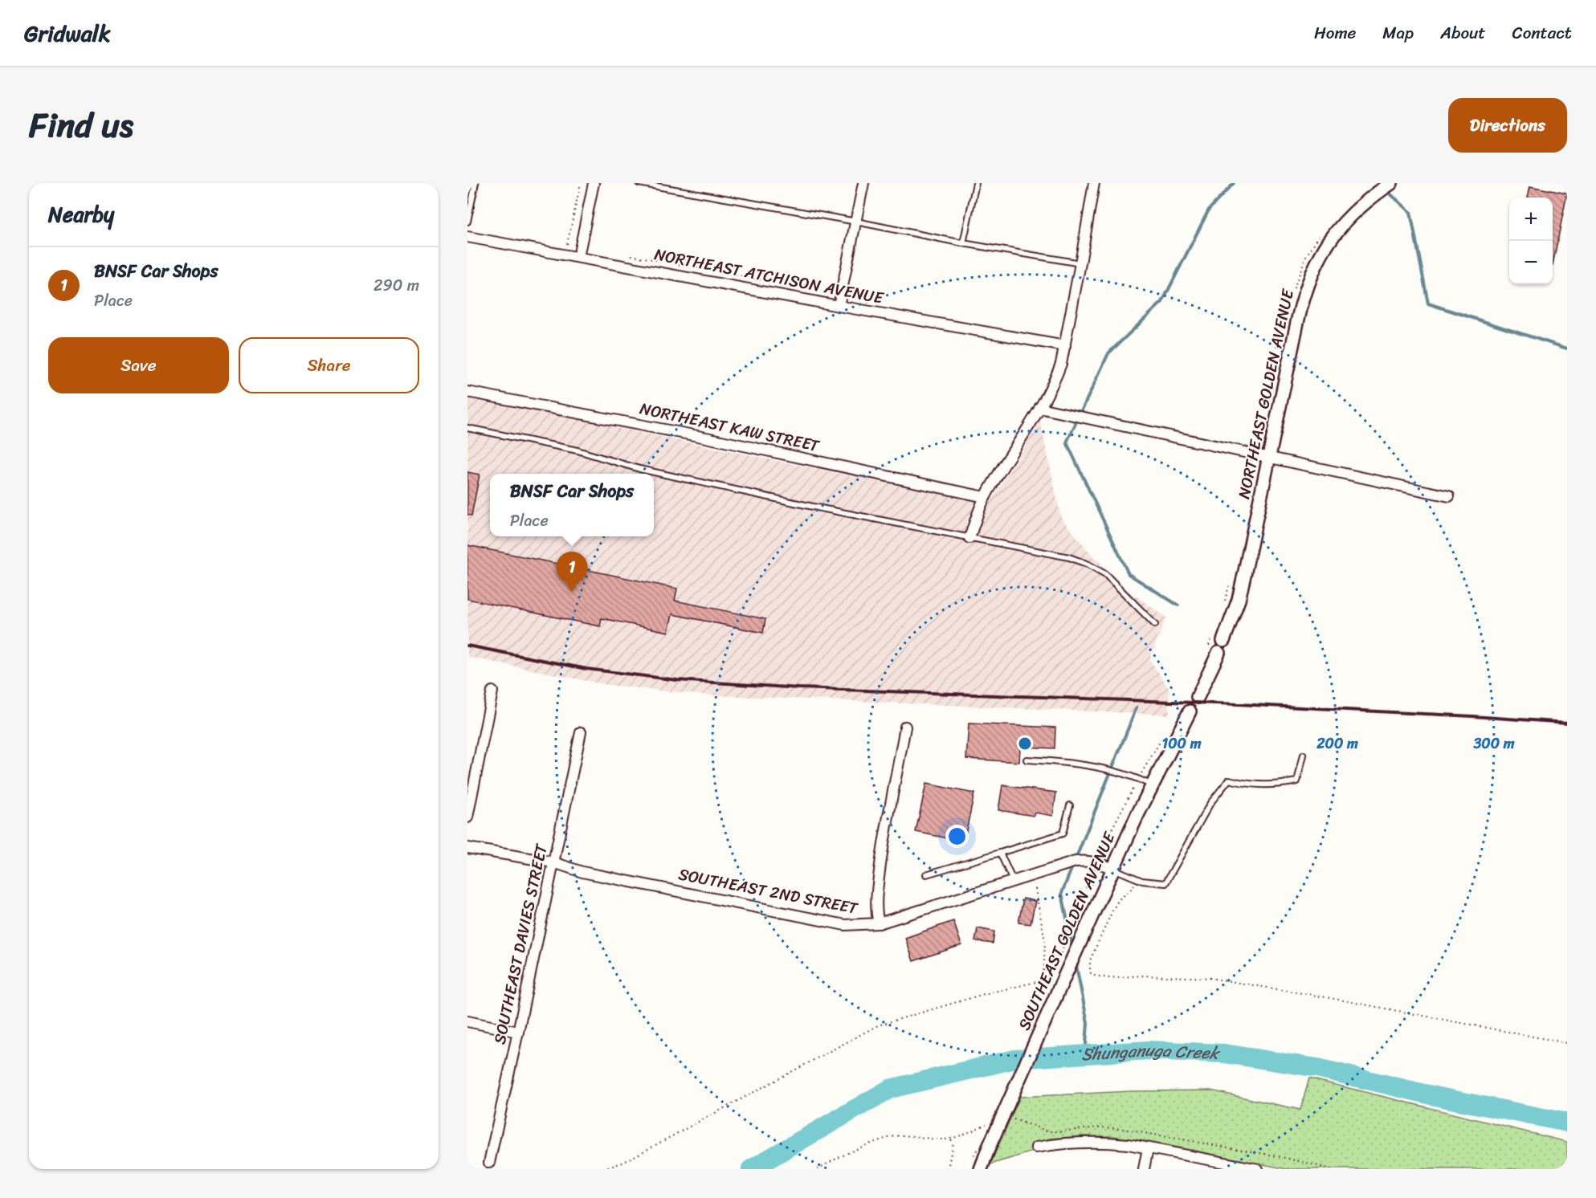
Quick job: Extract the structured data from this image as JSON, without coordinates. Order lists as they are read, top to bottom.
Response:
{
  "streets": {
    "street": [
      "NORTHEAST ATCHISON AVENUE",
      "NORTHEAST GOLDEN AVENUE",
      "NORTHEAST KAW STREET",
      "SOUTHEAST 2ND STREET",
      "SOUTHEAST GOLDEN AVENUE",
      "SOUTHEAST DAVIES STREET"
    ]
  },
  "crossings": [
    ["SOUTHEAST 2ND STREET", "SOUTHEAST GOLDEN AVENUE"],
    ["SOUTHEAST 2ND STREET", "SOUTHEAST DAVIES STREET"]
  ],
  "water": ["Shunganuga Creek"],
  "page": {
    "header": "Gridwalk",
    "nav": [
      "Home",
      "Map",
      "About",
      "Contact"
    ],
    "title": "Find us",
    "buttons": [
      "Directions",
      ["Save", "Share"]
    ],
    "heading": "Nearby",
    "map_buttons": ["+", "−"],
    "list": [
      {
        "mark": "1",
        "name": "BNSF Car Shops",
        "note": "Place",
        "value": "290 m"
      }
    ],
    "popup": ["BNSF Car Shops", "Place"],
    "pins": "1"
  },
  "rings": ["100 m", "200 m", "300 m"]
}
